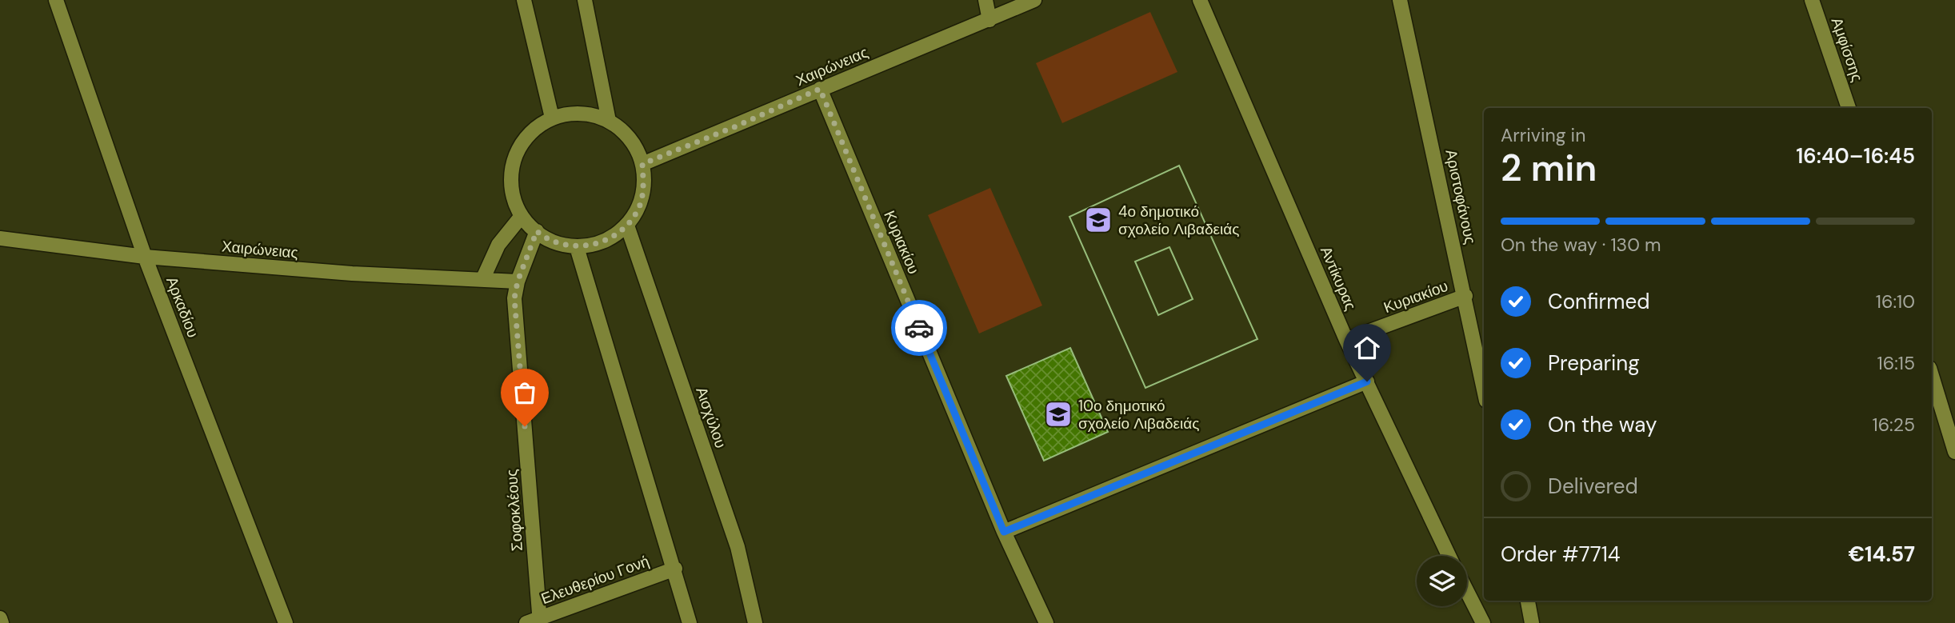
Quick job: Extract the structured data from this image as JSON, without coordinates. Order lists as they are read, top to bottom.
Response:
{
  "streets": {
    "street": [
      "Αμφίσσης",
      "Χαιρώνειας",
      "Αριστοφάνους",
      "Κυριακίου",
      "Αντίκυρας",
      "Αρκαδίου",
      "Αισχύλου",
      "Σοφοκλέους",
      "Ελευθερίου Γονή"
    ]
  },
  "crossings": [
    ["Χαιρώνειας", "Κυριακίου"],
    ["Χαιρώνειας", "Αρκαδίου"],
    ["Χαιρώνειας", "Αισχύλου"],
    ["Χαιρώνειας", "Σοφοκλέους"],
    ["Αριστοφάνους", "Κυριακίου"],
    ["Κυριακίου", "Αντίκυρας"],
    ["Αισχύλου", "Σοφοκλέους"],
    ["Σοφοκλέους", "Ελευθερίου Γονή"]
  ],
  "places": {
    "school or university": ["4ο δημοτικό σχολείο Λιβαδειάς", "10ο δημοτικό σχολείο Λιβαδειάς"]
  },
  "page": {
    "heading": ["2 min", "Arriving in", "16:40–16:45"],
    "panel": ["Order #7714", "€14.57"],
    "bar": "On the way · 130 m",
    "list": [
      ["Confirmed", "16:10"],
      ["Preparing", "16:15"],
      ["On the way", "16:25"],
      "Delivered"
    ]
  }
}
